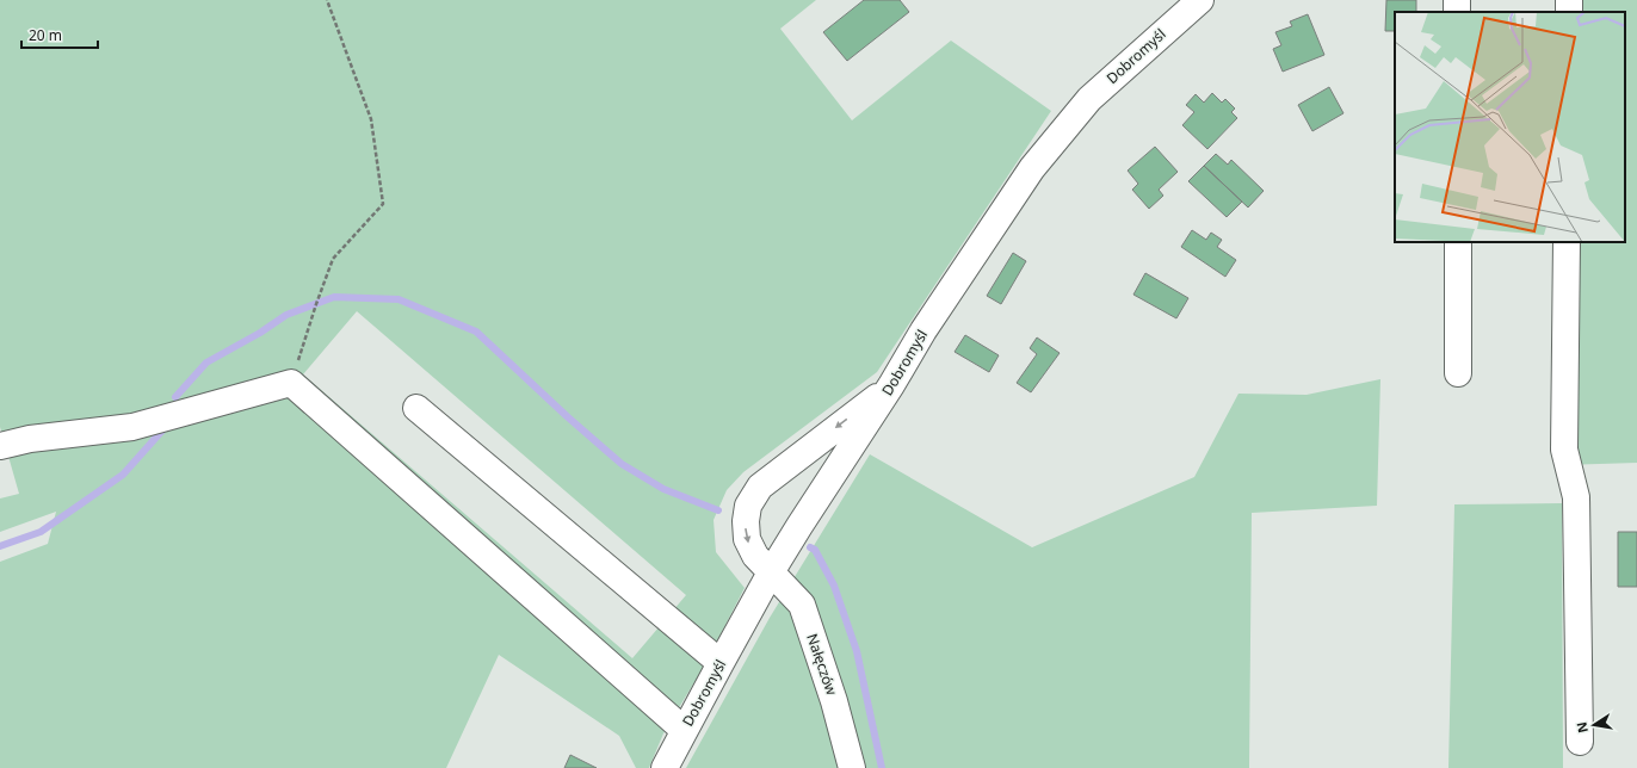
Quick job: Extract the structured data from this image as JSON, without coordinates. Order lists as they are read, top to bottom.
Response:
{
  "streets": {
    "street": ["Dobromyśl", "Nałęczów"]
  },
  "crossings": [
    ["Dobromyśl", "Nałęczów"]
  ],
  "one_way": ["Nałęczów"],
  "scale_bar": "20 m",
  "north": "left"
}
